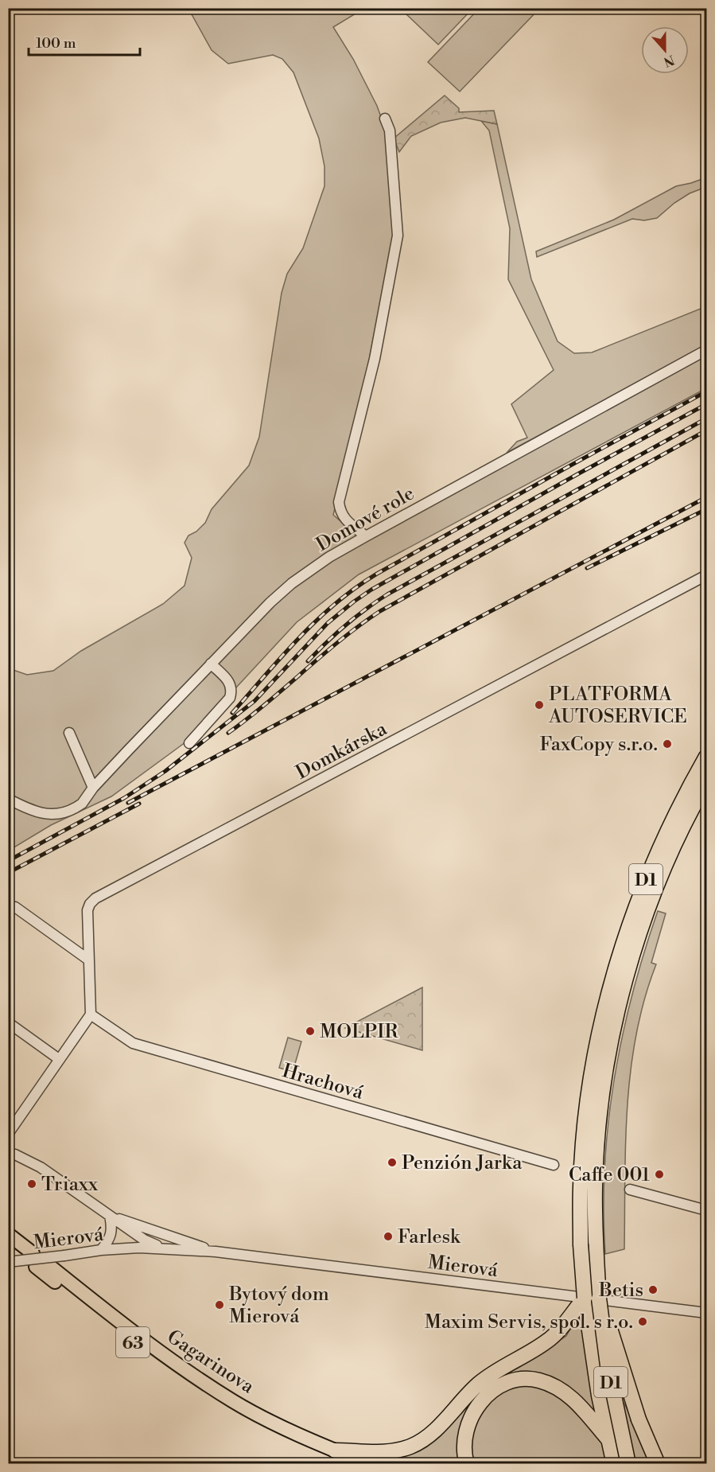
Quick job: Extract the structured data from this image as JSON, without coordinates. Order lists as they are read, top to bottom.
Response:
{
  "streets": {
    "highway": ["D1"],
    "main road": ["63", "Gagarinova"],
    "street": [
      "Domové role",
      "Domkárska",
      "Hrachová",
      "Mierová"
    ]
  },
  "crossings": [
    ["Domkárska", "Hrachová"]
  ],
  "places": [
    "PLATFORMA AUTOSERVICE",
    "FaxCopy s.r.o.",
    "MOLPIR",
    "Penzión Jarka",
    "Caffe 001",
    "Triaxx",
    "Farlesk",
    "Betis",
    "Bytový dom Mierová",
    "Maxim Servis, spol. s r.o."
  ],
  "scale_bar": "100 m",
  "north": "bottom"
}
